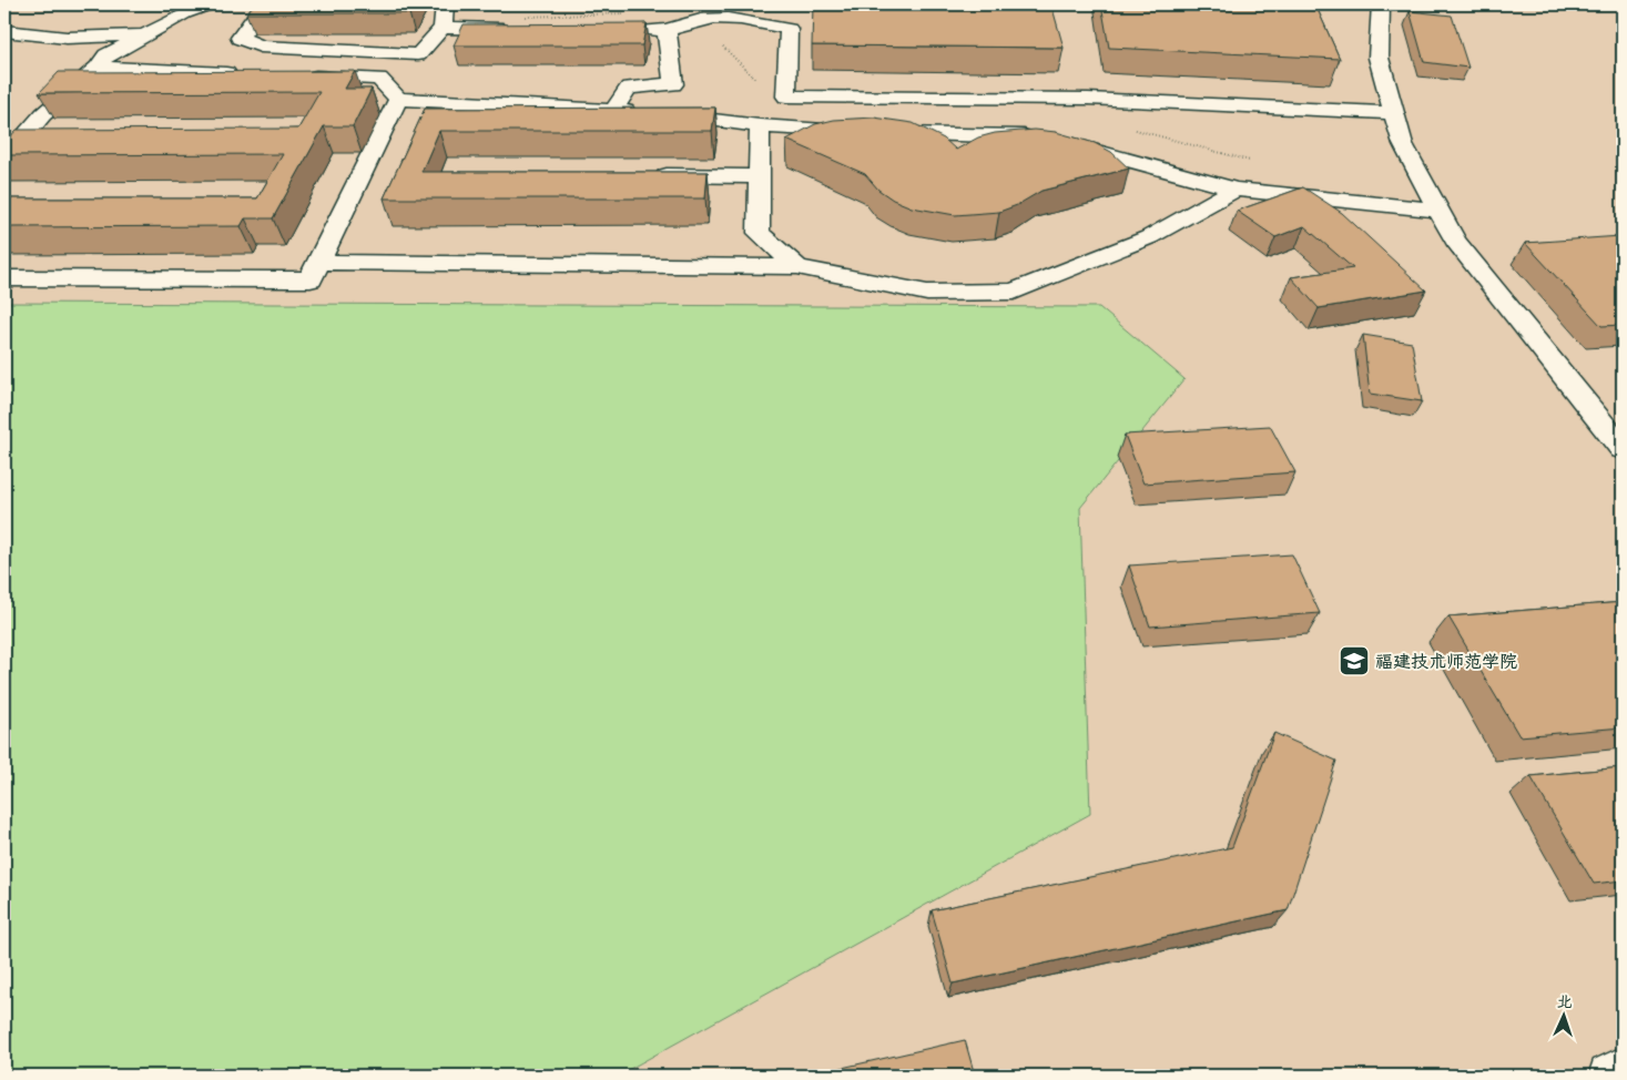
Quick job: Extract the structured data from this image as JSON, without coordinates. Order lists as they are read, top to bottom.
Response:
{
  "places": {
    "school or university": ["福建技术师范学院"]
  },
  "north": "top"
}
